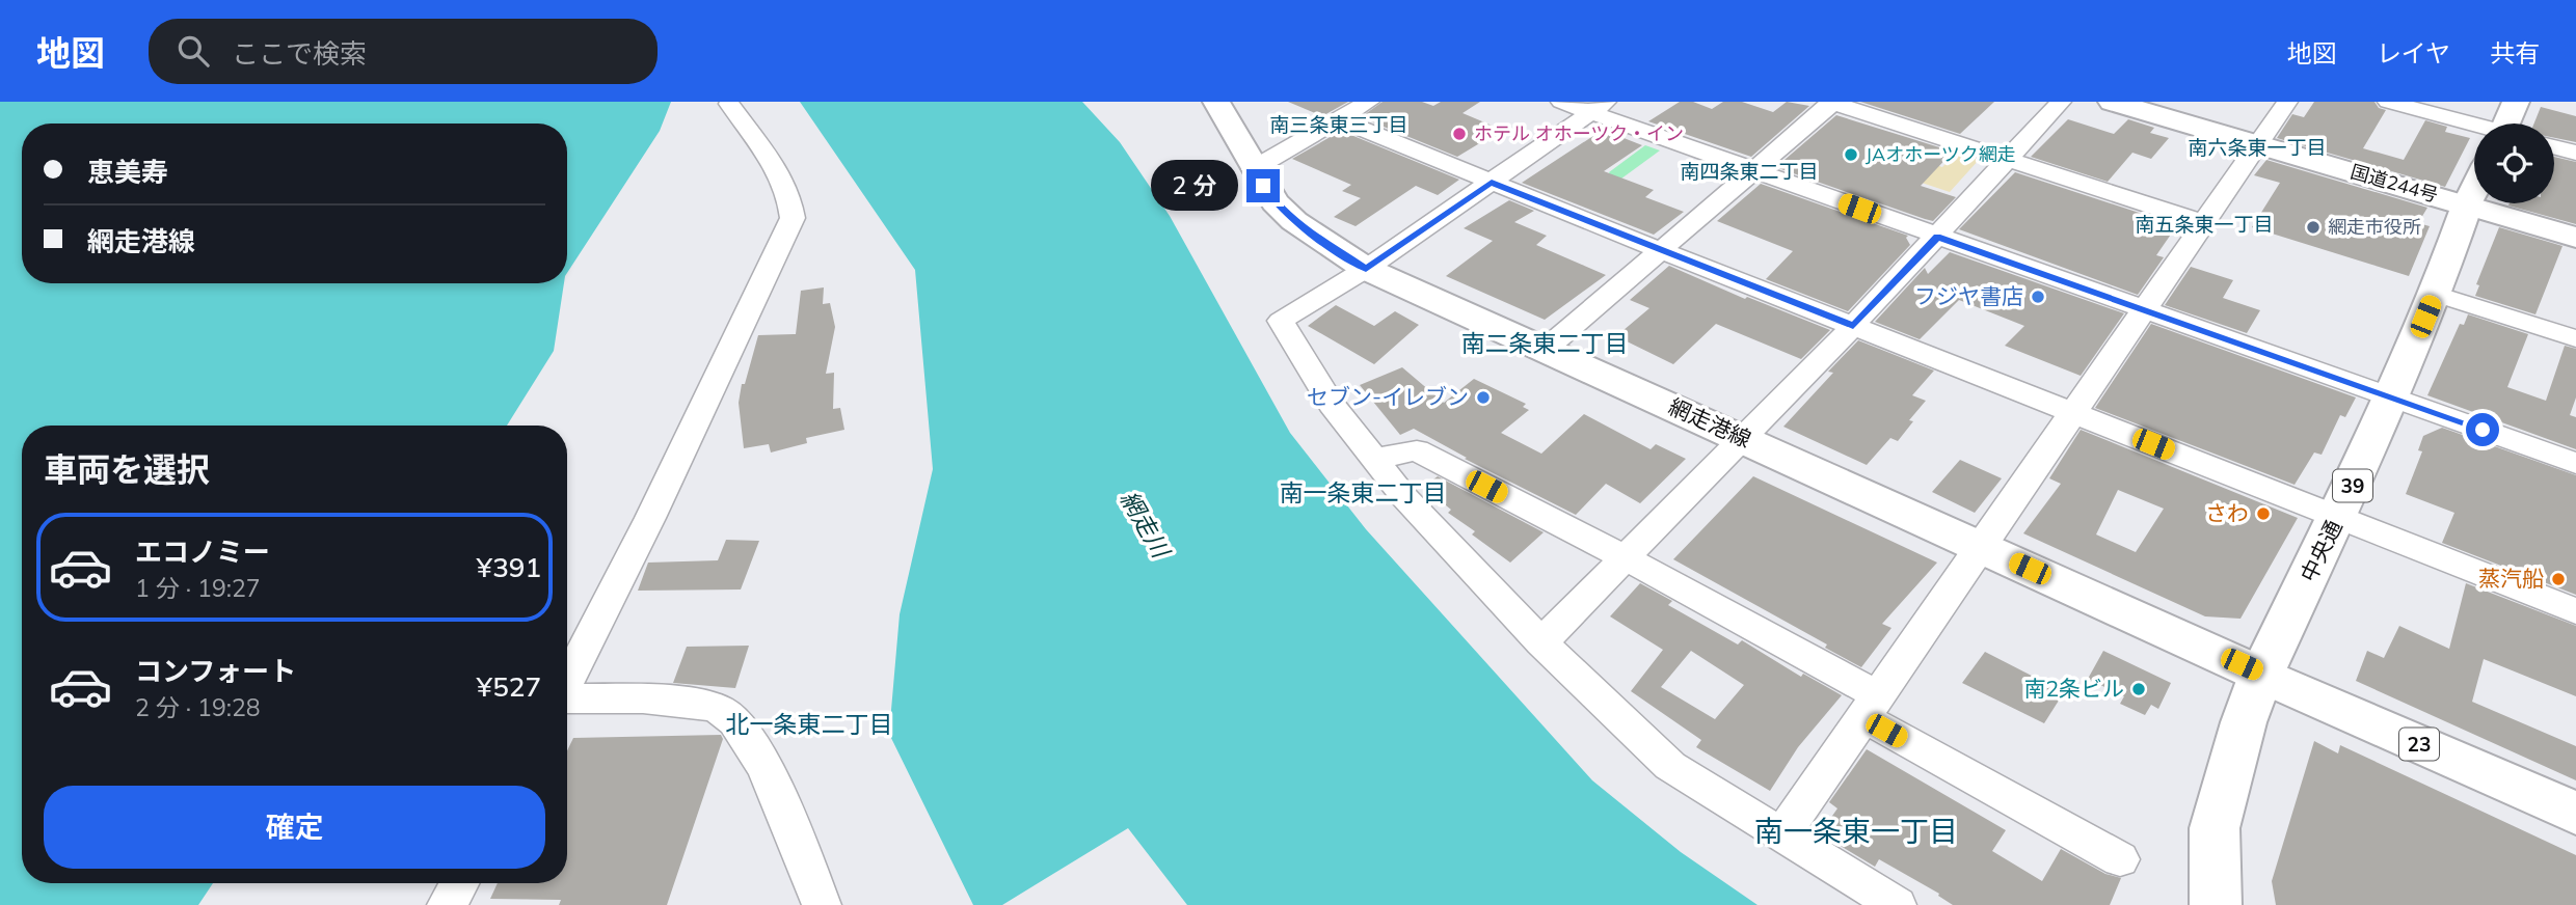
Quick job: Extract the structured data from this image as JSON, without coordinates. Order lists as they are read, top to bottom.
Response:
{
  "streets": {
    "main road": [
      "国道244号",
      "網走港線",
      "39",
      "中央通",
      "23"
    ]
  },
  "crossings": [
    ["国道244号", "中央通"],
    ["網走港線", "中央通"],
    ["網走港線", "23"],
    ["中央通", "23"]
  ],
  "districts": [
    "南三条東三丁目",
    "南六条東一丁目",
    "南四条東二丁目",
    "南五条東一丁目",
    "南二条東二丁目",
    "南一条東二丁目",
    "北一条東二丁目",
    "南一条東一丁目"
  ],
  "water": ["網走川"],
  "places": [
    "ホテル オホーツク・イン",
    "JAオホーツク網走",
    "網走市役所",
    "フジヤ書店",
    "セブン-イレブン",
    "さわ",
    "蒸汽船",
    "南2条ビル"
  ],
  "page": {
    "header": "地図",
    "search": "ここで検索",
    "nav": ["地図", "レイヤ", "共有"],
    "banner": ["恵美寿", "網走港線"],
    "bubble": "2 分",
    "heading": "車両を選択",
    "list": [
      {
        "name": "エコノミー",
        "note": "1 分 · 19:27",
        "value": "¥391"
      },
      {
        "name": "コンフォート",
        "note": "2 分 · 19:28",
        "value": "¥527"
      }
    ],
    "buttons": "確定"
  }
}
